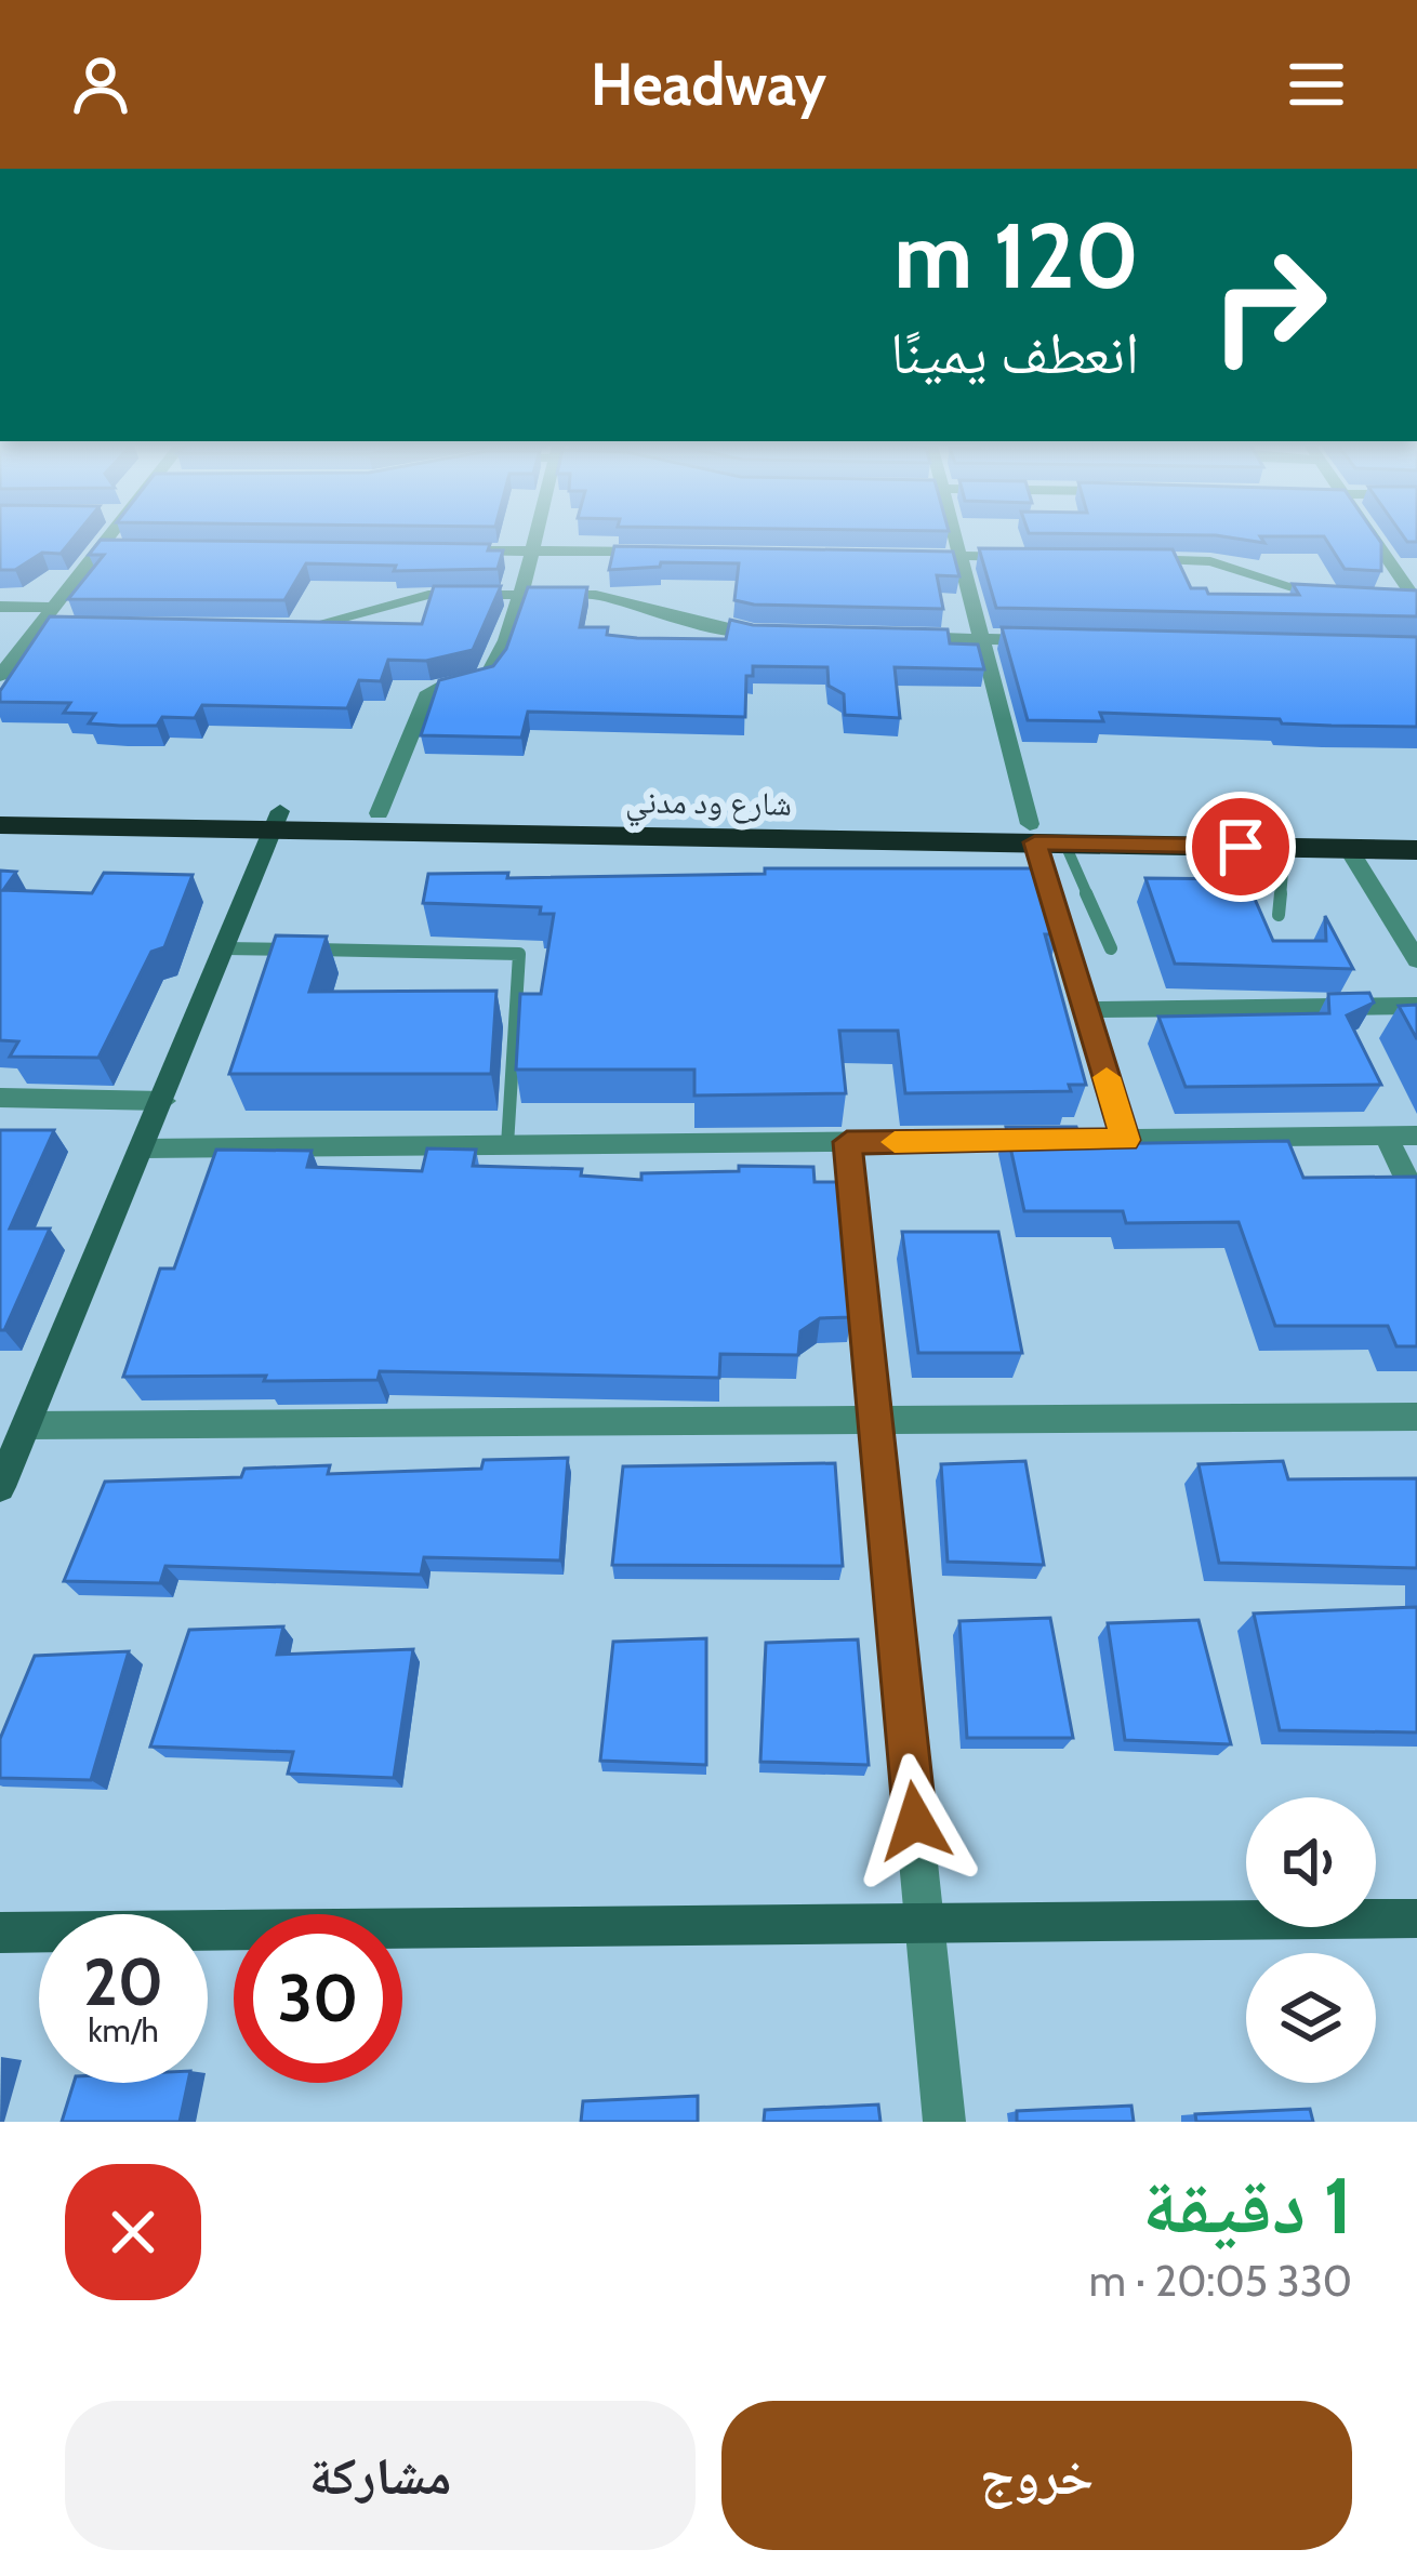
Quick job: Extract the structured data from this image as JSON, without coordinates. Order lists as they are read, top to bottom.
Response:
{
  "streets": {
    "highway": ["شارع ود مدني"]
  },
  "page": {
    "header": "Headway",
    "turn": ["120 m", "انعطف يمينًا"],
    "speed": "20 km/h",
    "limit": "30",
    "heading": ["1 دقيقة", "330 m · 20:05"],
    "buttons": ["خروج", "مشاركة"]
  }
}
